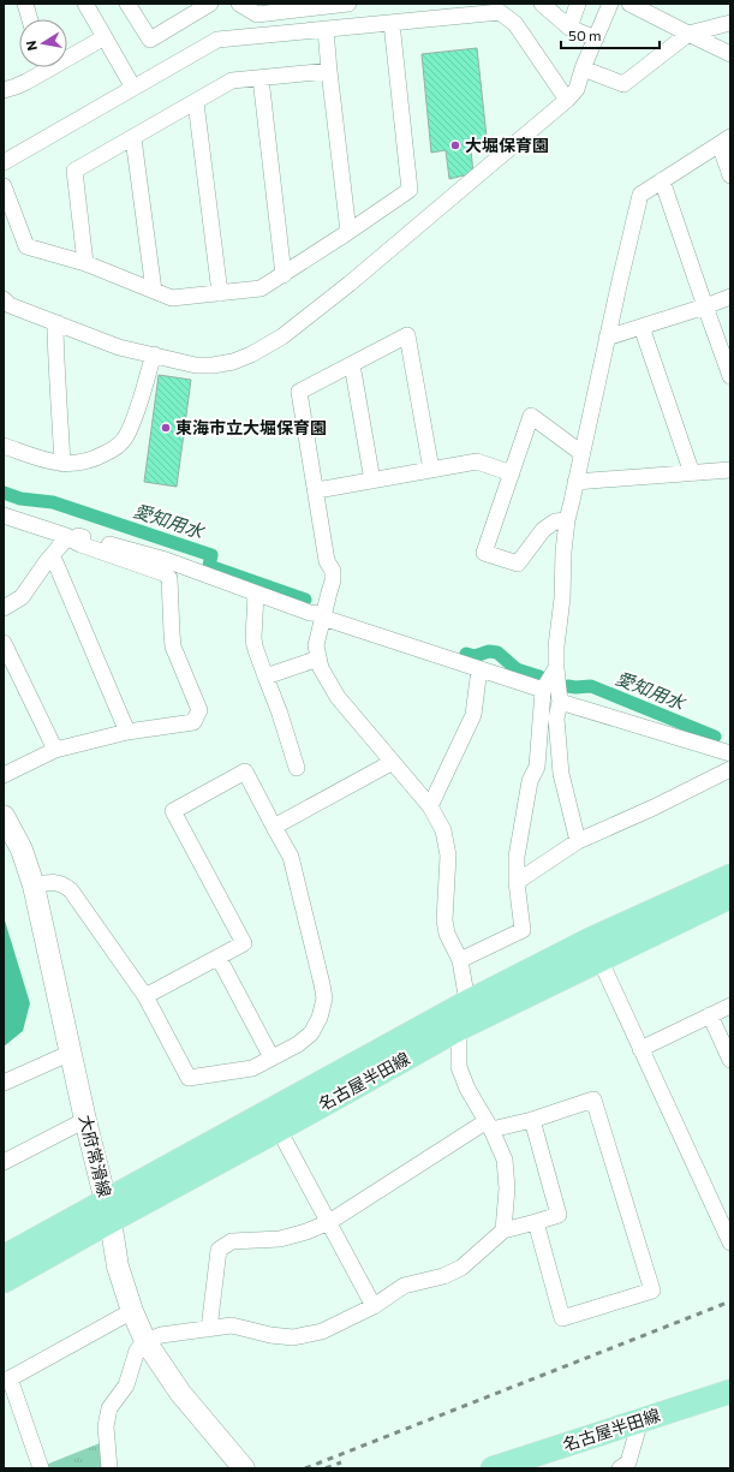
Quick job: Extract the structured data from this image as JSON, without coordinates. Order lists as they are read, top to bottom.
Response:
{
  "streets": {
    "main road": ["名古屋半田線", "大府常滑線"]
  },
  "crossings": [
    ["名古屋半田線", "大府常滑線"]
  ],
  "water": ["愛知用水"],
  "places": ["大堀保育園", "東海市立大堀保育園"],
  "scale_bar": "50 m",
  "north": "left"
}
